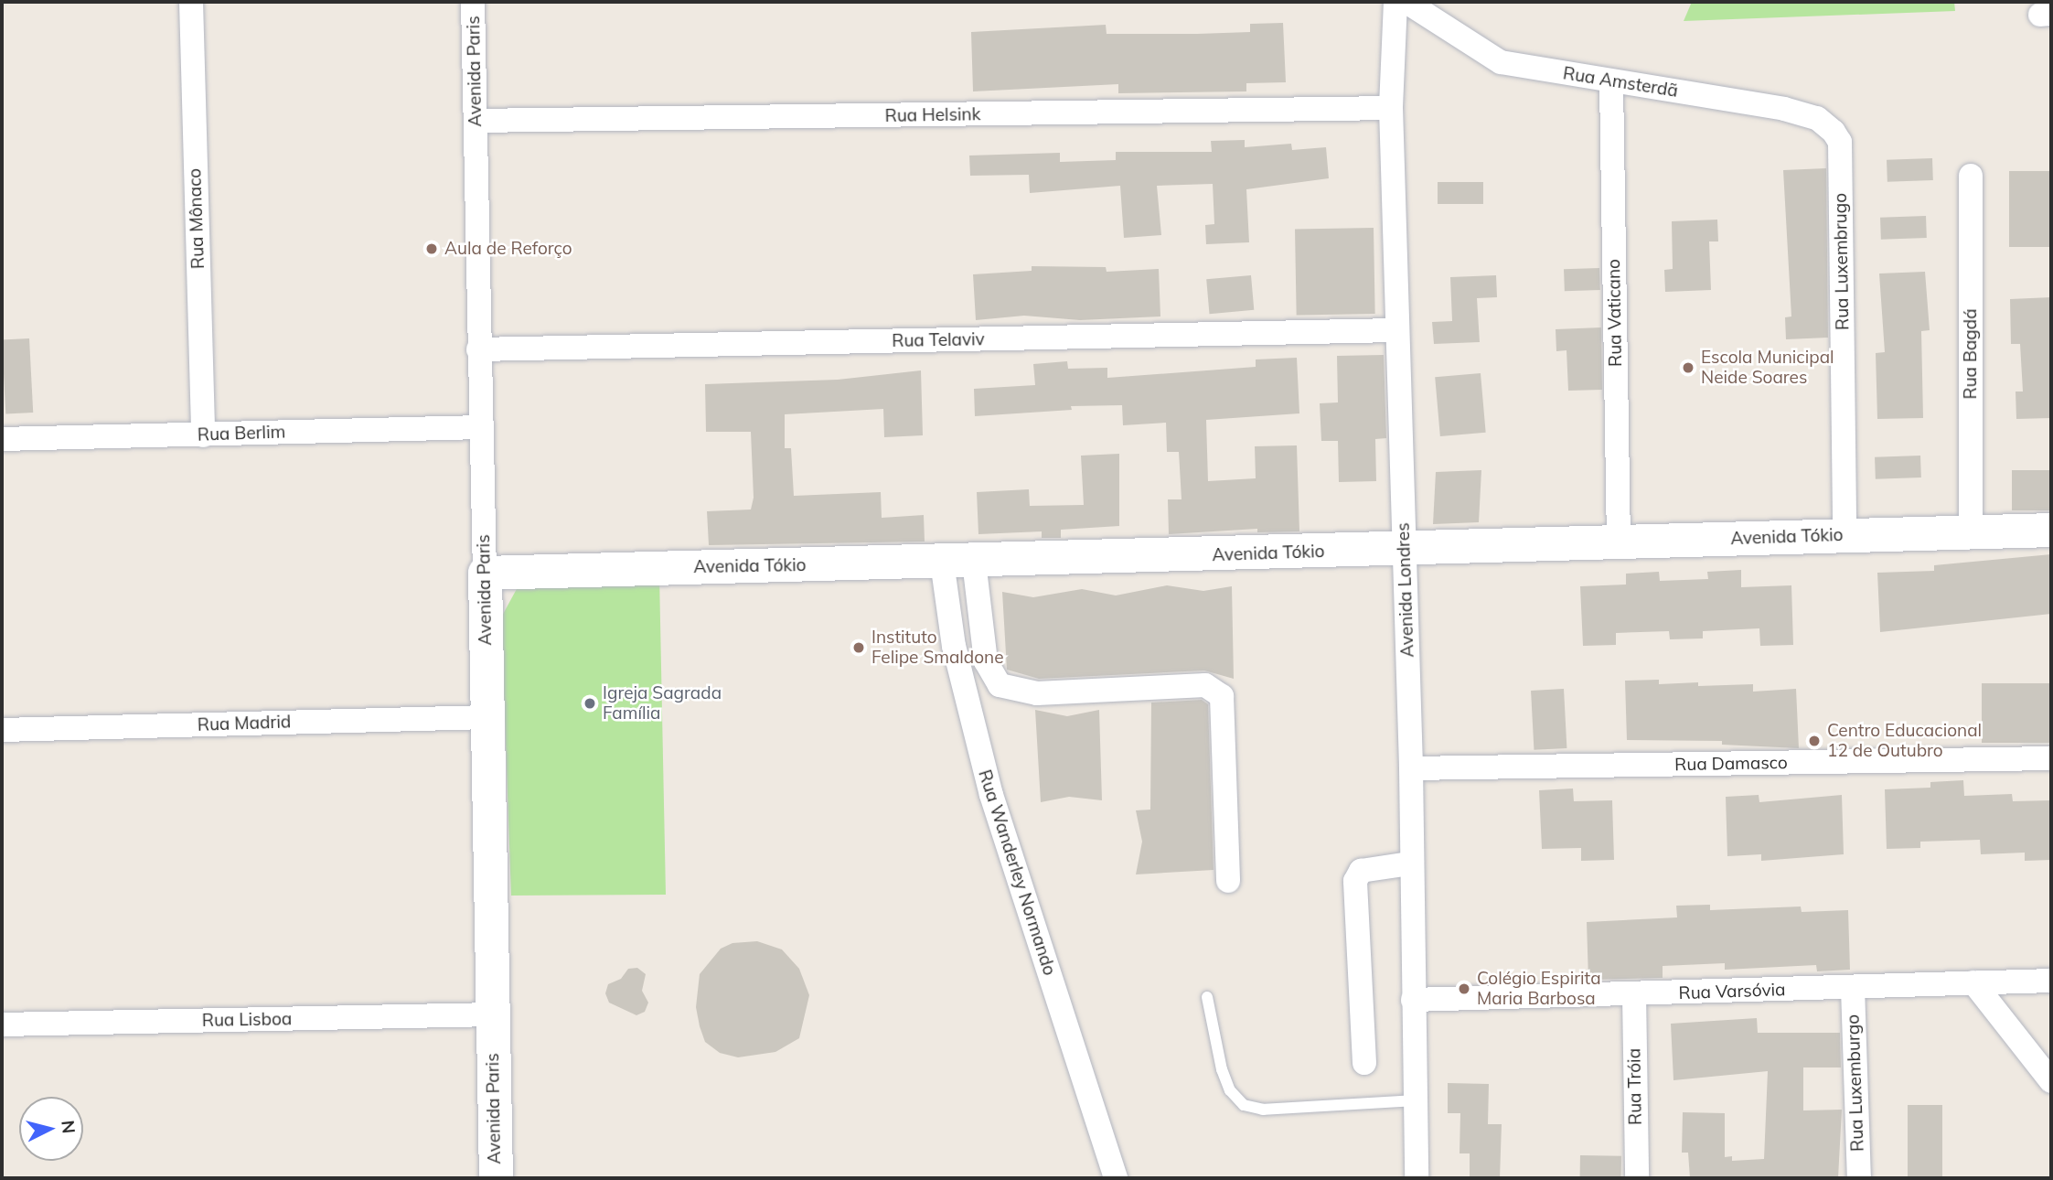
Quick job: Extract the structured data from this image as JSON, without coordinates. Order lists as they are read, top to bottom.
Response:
{
  "streets": {
    "street": [
      "Avenida Paris",
      "Rua Amsterdã",
      "Rua Helsink",
      "Rua Mônaco",
      "Rua Luxembrugo",
      "Rua Vaticano",
      "Rua Telaviv",
      "Rua Bagdá",
      "Rua Berlim",
      "Avenida Tókio",
      "Avenida Londres",
      "Rua Madrid",
      "Rua Damasco",
      "Rua Wanderley Normando",
      "Rua Varsóvia",
      "Rua Lisboa",
      "Rua Luxemburgo",
      "Rua Tróia"
    ]
  },
  "crossings": [
    ["Avenida Paris", "Rua Helsink"],
    ["Avenida Paris", "Rua Telaviv"],
    ["Avenida Paris", "Rua Berlim"],
    ["Avenida Paris", "Avenida Tókio"],
    ["Avenida Paris", "Rua Madrid"],
    ["Avenida Paris", "Rua Lisboa"],
    ["Rua Amsterdã", "Rua Luxembrugo"],
    ["Rua Amsterdã", "Rua Vaticano"],
    ["Rua Helsink", "Avenida Londres"],
    ["Rua Mônaco", "Rua Berlim"],
    ["Rua Luxembrugo", "Avenida Tókio"],
    ["Rua Vaticano", "Avenida Tókio"],
    ["Rua Telaviv", "Avenida Londres"],
    ["Rua Bagdá", "Avenida Tókio"],
    ["Avenida Tókio", "Avenida Londres"],
    ["Avenida Tókio", "Rua Wanderley Normando"],
    ["Avenida Londres", "Rua Damasco"],
    ["Avenida Londres", "Rua Varsóvia"],
    ["Rua Varsóvia", "Rua Luxemburgo"],
    ["Rua Varsóvia", "Rua Tróia"]
  ],
  "places": [
    "Aula de Reforço",
    "Escola Municipal Neide Soares",
    "Instituto Felipe Smaldone",
    "Igreja Sagrada Família",
    "Centro Educacional 12 de Outubro",
    "Colégio Espirita Maria Barbosa"
  ],
  "north": "right"
}
